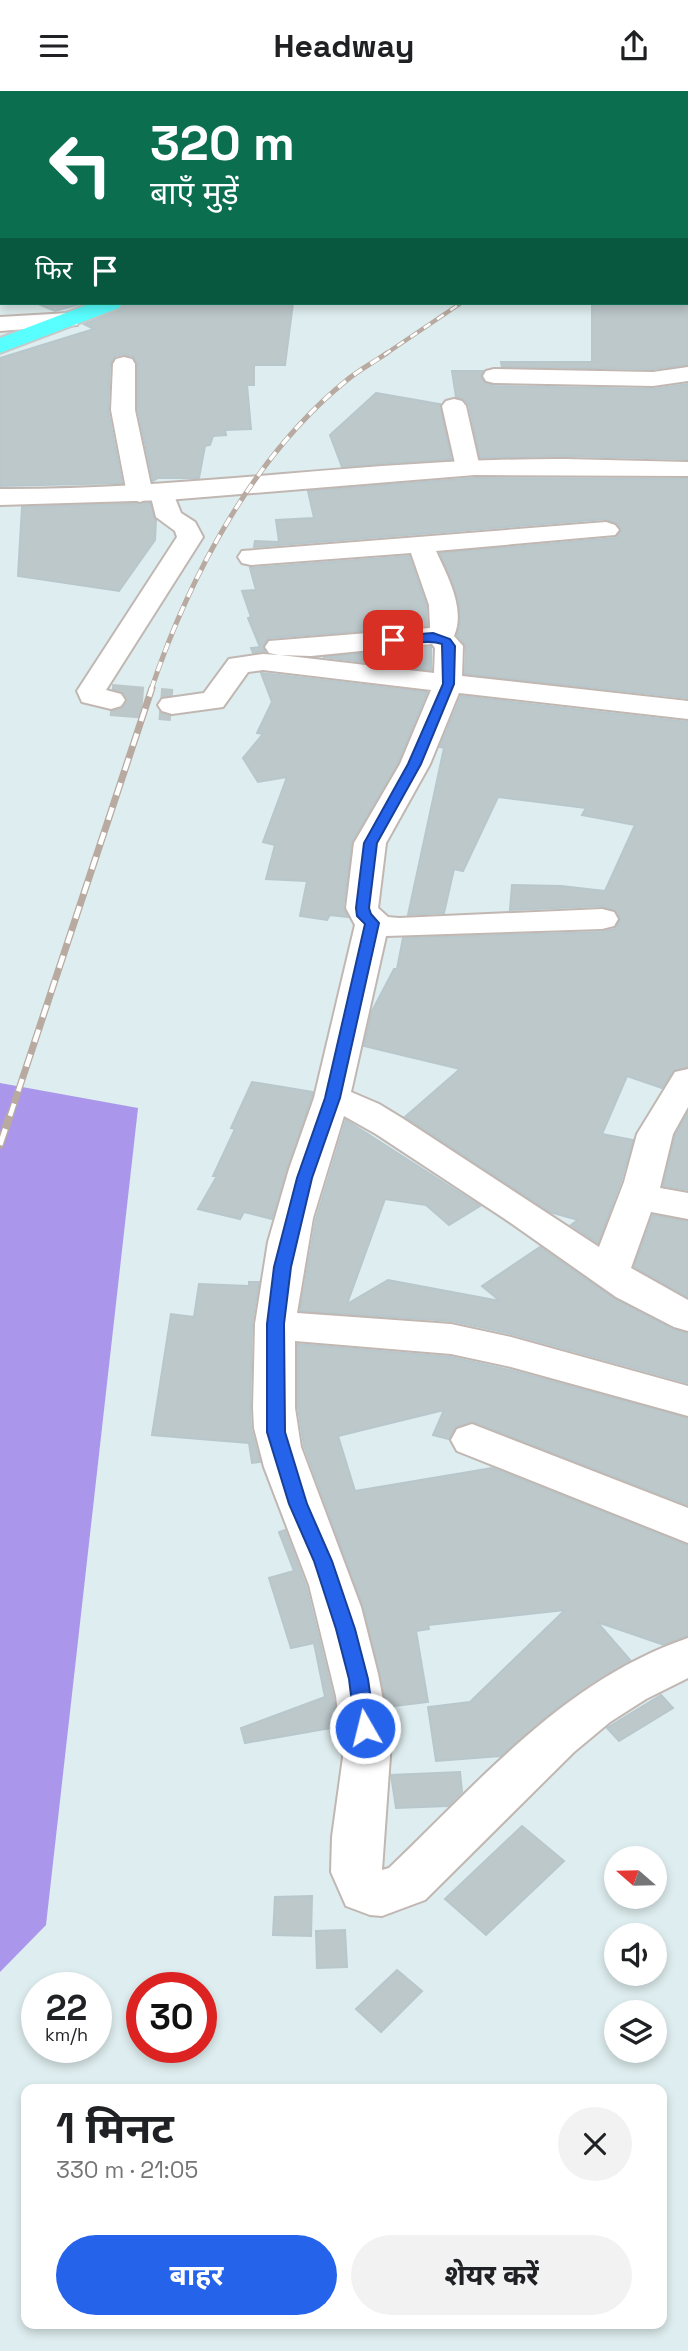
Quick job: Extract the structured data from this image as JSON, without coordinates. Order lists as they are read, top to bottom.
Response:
{
  "north": "left",
  "page": {
    "header": "Headway",
    "turn": ["320 m", "बाएँ मुड़ें"],
    "then": "फिर",
    "speed": "22 km/h",
    "limit": "30",
    "heading": ["1 मिनट", "330 m · 21:05"],
    "buttons": ["बाहर", "शेयर करें"]
  }
}
